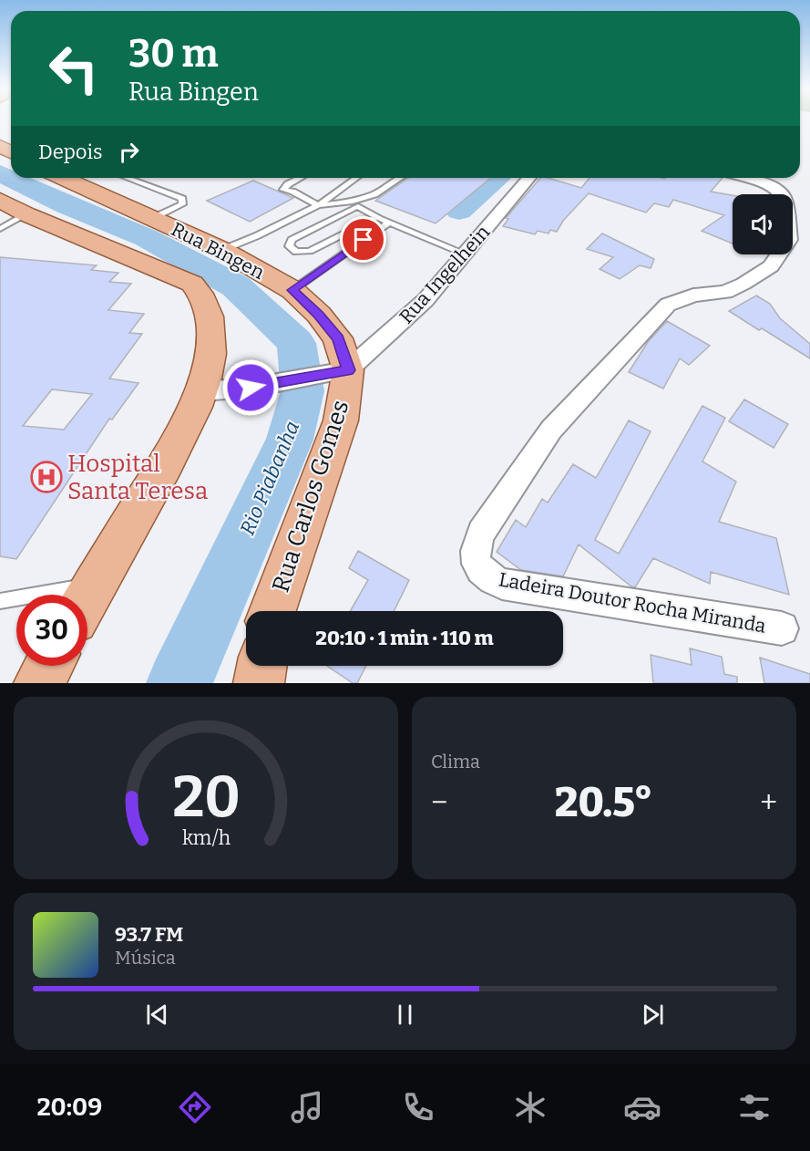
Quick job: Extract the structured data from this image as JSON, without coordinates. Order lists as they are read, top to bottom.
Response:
{
  "streets": {
    "main road": ["Rua Bingen", "Rua Carlos Gomes"],
    "street": ["Rua Ingelhein", "Ladeira Doutor Rocha Miranda"]
  },
  "crossings": [
    ["Rua Bingen", "Rua Ingelhein"],
    ["Rua Bingen", "Rua Carlos Gomes"],
    ["Rua Ingelhein", "Rua Carlos Gomes"]
  ],
  "water": ["Rio Piabanha"],
  "places": {
    "hospital": ["Hospital Santa Teresa"]
  },
  "page": {
    "turn": ["30 m", "Rua Bingen"],
    "then": "Depois",
    "limit": "30",
    "trip": "20:10 · 1 min · 110 m",
    "tile": "Clima",
    "heat": ["−", "20.5°", "+"],
    "song": ["93.7 FM", "Música"],
    "tabs": "20:09",
    "gauge": ["20", "km/h"]
  }
}
